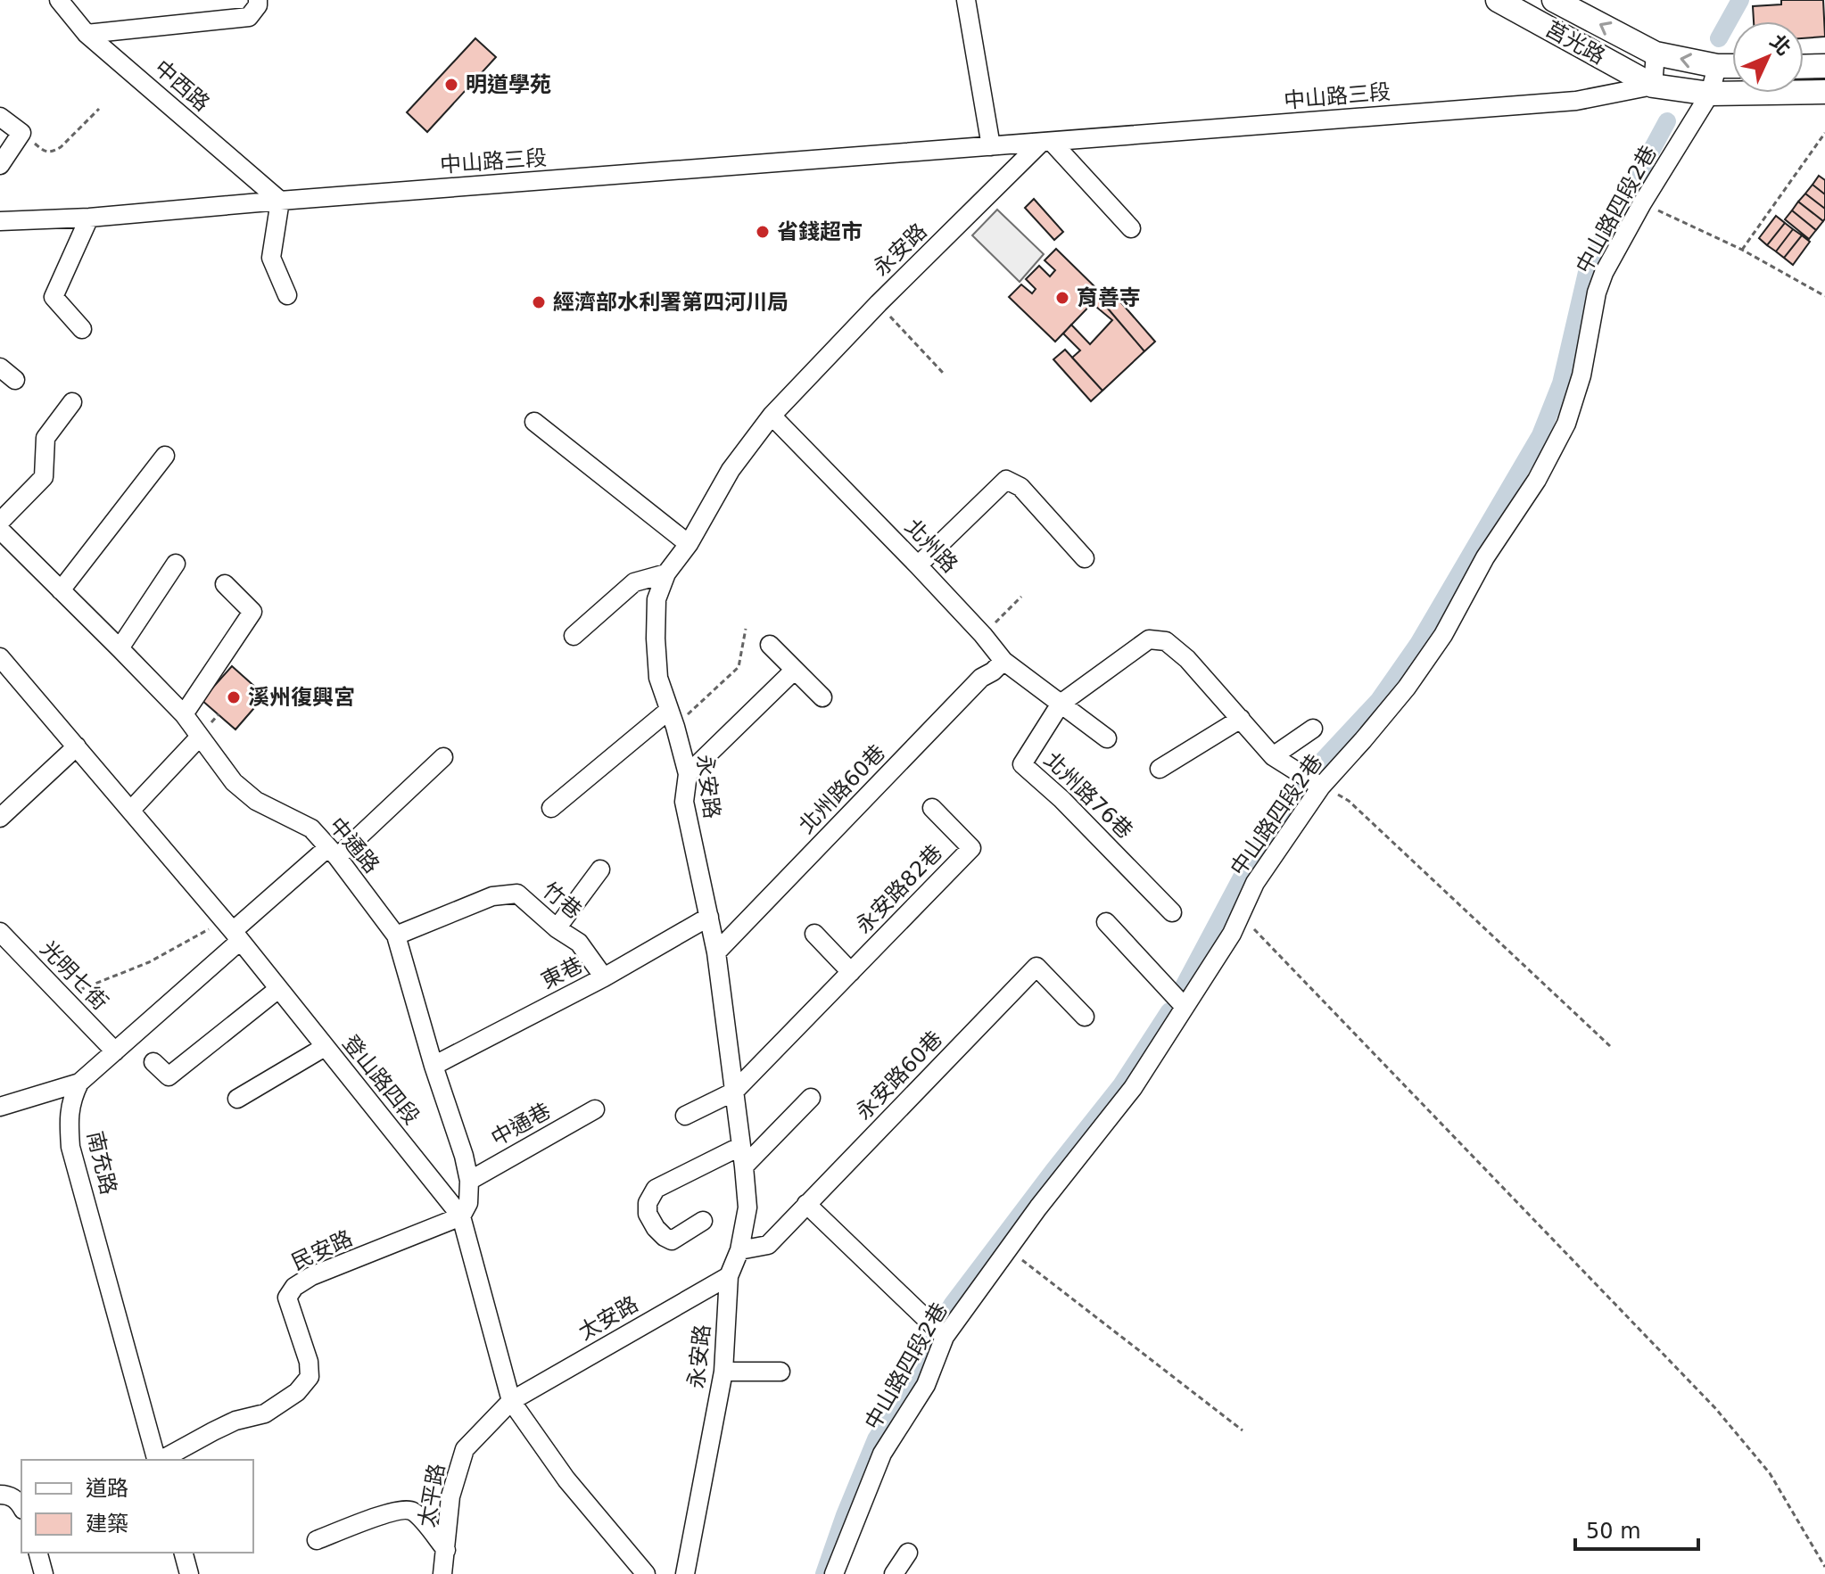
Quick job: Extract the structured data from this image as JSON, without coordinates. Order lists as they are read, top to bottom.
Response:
{
  "streets": {
    "main road": ["莒光路"],
    "street": [
      "中西路",
      "中山路三段",
      "中山路四段2巷",
      "永安路",
      "北州路",
      "北州路60巷",
      "北州路76巷",
      "中通路",
      "永安路82巷",
      "竹巷",
      "東巷",
      "光明七街",
      "永安路60巷",
      "登山路四段",
      "中通巷",
      "南充路",
      "民安路",
      "太安路",
      "太平路"
    ]
  },
  "crossings": [
    ["莒光路", "中山路三段"],
    ["莒光路", "中山路四段2巷"],
    ["中西路", "中山路三段"],
    ["中山路三段", "永安路"],
    ["永安路", "北州路"],
    ["永安路", "北州路60巷"],
    ["永安路", "永安路82巷"],
    ["永安路", "東巷"],
    ["永安路", "永安路60巷"],
    ["永安路", "太安路"],
    ["北州路", "北州路60巷"],
    ["北州路", "北州路76巷"],
    ["中通路", "竹巷"],
    ["中通路", "東巷"],
    ["中通路", "登山路四段"],
    ["中通路", "中通巷"],
    ["中通路", "民安路"],
    ["竹巷", "東巷"],
    ["登山路四段", "民安路"],
    ["登山路四段", "太安路"],
    ["登山路四段", "太平路"],
    ["太安路", "太平路"]
  ],
  "places": [
    "明道學苑",
    "省錢超市",
    "育善寺",
    "經濟部水利署第四河川局",
    "溪州復興宮"
  ],
  "legend": ["道路", "建築"],
  "scale_bar": "50 m",
  "north": "top right"
}
